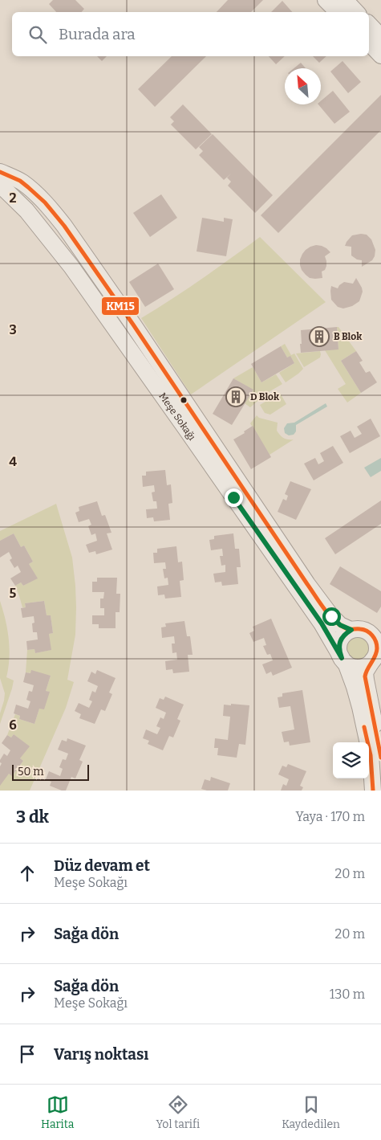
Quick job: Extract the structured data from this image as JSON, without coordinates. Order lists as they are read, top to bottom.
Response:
{
  "streets": {
    "street": ["Meşe Sokağı"]
  },
  "places": {
    "building": ["B Blok", "D Blok"]
  },
  "lines": ["transit line KM15"],
  "scale_bar": "50 m",
  "north": "top left",
  "page": {
    "search": "Burada ara",
    "scale": "50 m",
    "heading": ["3 dk", "Yaya · 170 m"],
    "list": [
      ["Düz devam et", "Meşe Sokağı", "20 m"],
      ["Sağa dön", "20 m"],
      ["Sağa dön", "Meşe Sokağı", "130 m"],
      "Varış noktası"
    ],
    "nav": ["Harita", "Yol tarifi", "Kaydedilen"]
  },
  "grid": {
    "rows": [
      "2",
      "3",
      "4",
      "5",
      "6"
    ]
  }
}
